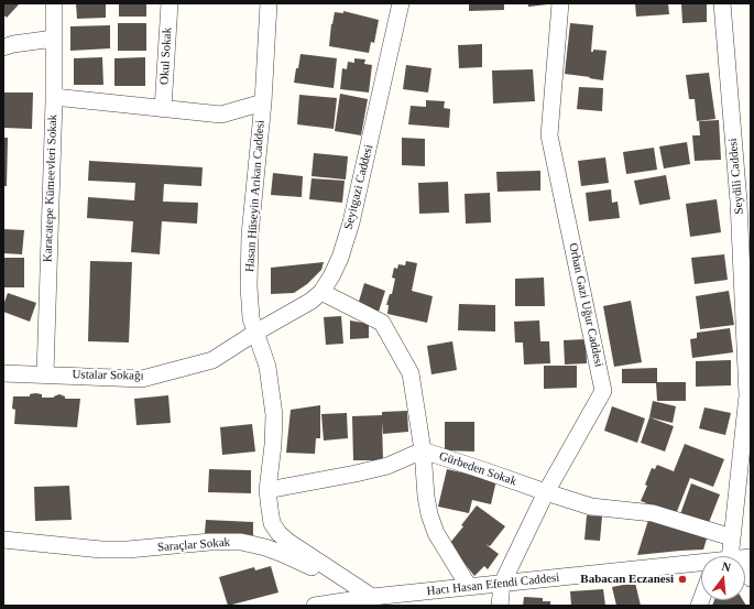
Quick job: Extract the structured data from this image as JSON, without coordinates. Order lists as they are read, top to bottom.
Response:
{
  "streets": {
    "street": [
      "Okul Sokak",
      "Seydili Caddesi",
      "Seyitgazi Caddesi",
      "Karacatepe Kümeevleri Sokak",
      "Hasan Hüseyin Arıkan Caddesi",
      "Orhan Gazi Uğur Caddesi",
      "Ustalar Sokağı",
      "Gürbeden Sokak",
      "Saraçlar Sokak",
      "Hacı Hasan Efendi Caddesi"
    ]
  },
  "crossings": [
    ["Seydili Caddesi", "Gürbeden Sokak"],
    ["Seyitgazi Caddesi", "Hasan Hüseyin Arıkan Caddesi"],
    ["Seyitgazi Caddesi", "Ustalar Sokağı"],
    ["Seyitgazi Caddesi", "Gürbeden Sokak"],
    ["Karacatepe Kümeevleri Sokak", "Ustalar Sokağı"],
    ["Hasan Hüseyin Arıkan Caddesi", "Ustalar Sokağı"],
    ["Hasan Hüseyin Arıkan Caddesi", "Saraçlar Sokak"],
    ["Hasan Hüseyin Arıkan Caddesi", "Hacı Hasan Efendi Caddesi"],
    ["Orhan Gazi Uğur Caddesi", "Gürbeden Sokak"],
    ["Orhan Gazi Uğur Caddesi", "Hacı Hasan Efendi Caddesi"],
    ["Saraçlar Sokak", "Hacı Hasan Efendi Caddesi"]
  ],
  "places": ["Babacan Eczanesi"],
  "north": "top"
}
